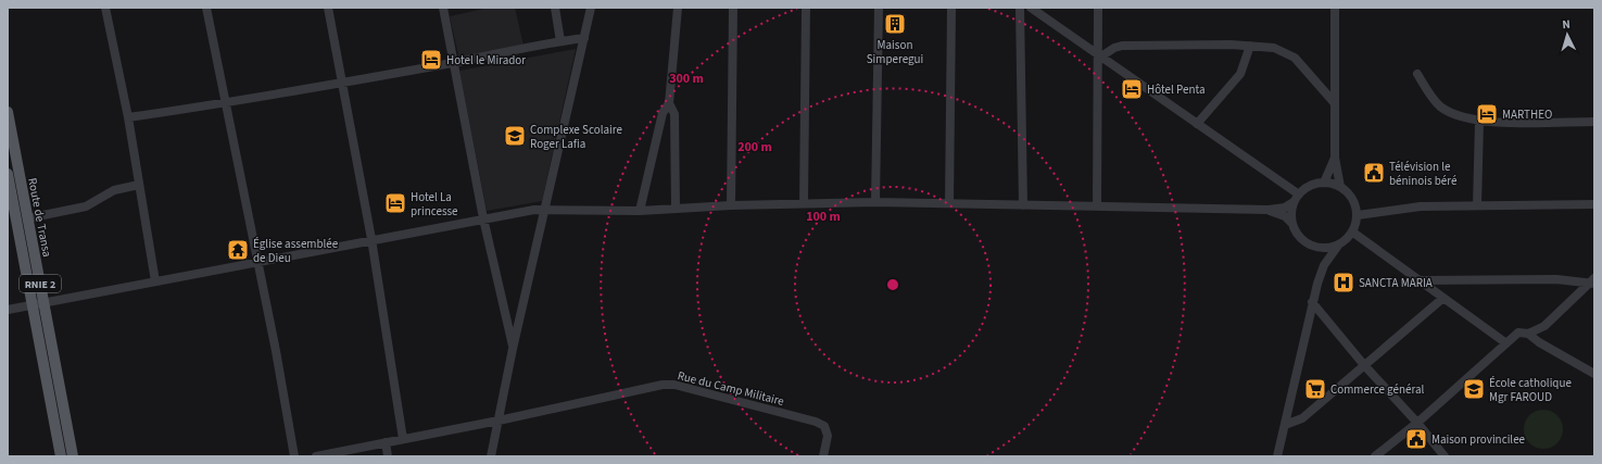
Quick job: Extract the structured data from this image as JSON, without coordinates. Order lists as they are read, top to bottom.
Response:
{
  "streets": {
    "main road": ["Route de Transa", "RNIE 2"],
    "street": ["Rue du Camp Militaire"]
  },
  "places": {
    "building": ["Maison Simperegui"],
    "hotel": [
      "Hotel le Mirador",
      "Hôtel Penta",
      "MARTHEO",
      "Hotel La princesse"
    ],
    "school or university": ["Complexe Scolaire Roger Lafia", "École catholique Mgr FAROUD"],
    "public building": ["Télévision le béninois béré", "Maison provincilee"],
    "temple": ["Église assemblée de Dieu"],
    "hospital": ["SANCTA MARIA"],
    "supermarket": ["Commerce général"]
  },
  "north": "top",
  "rings": ["300 m", "200 m", "100 m"]
}
